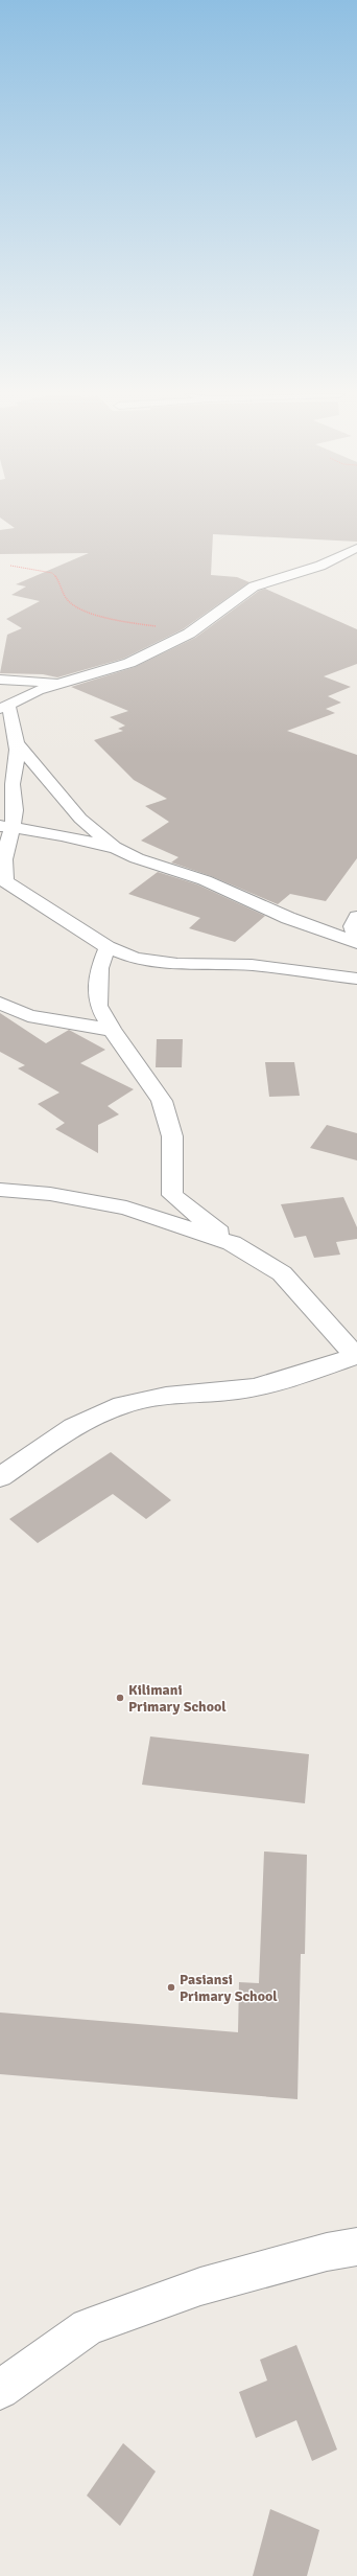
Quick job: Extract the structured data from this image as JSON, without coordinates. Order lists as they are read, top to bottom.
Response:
{
  "places": ["Kilimani Primary School", "Pasiansi Primary School"]
}
